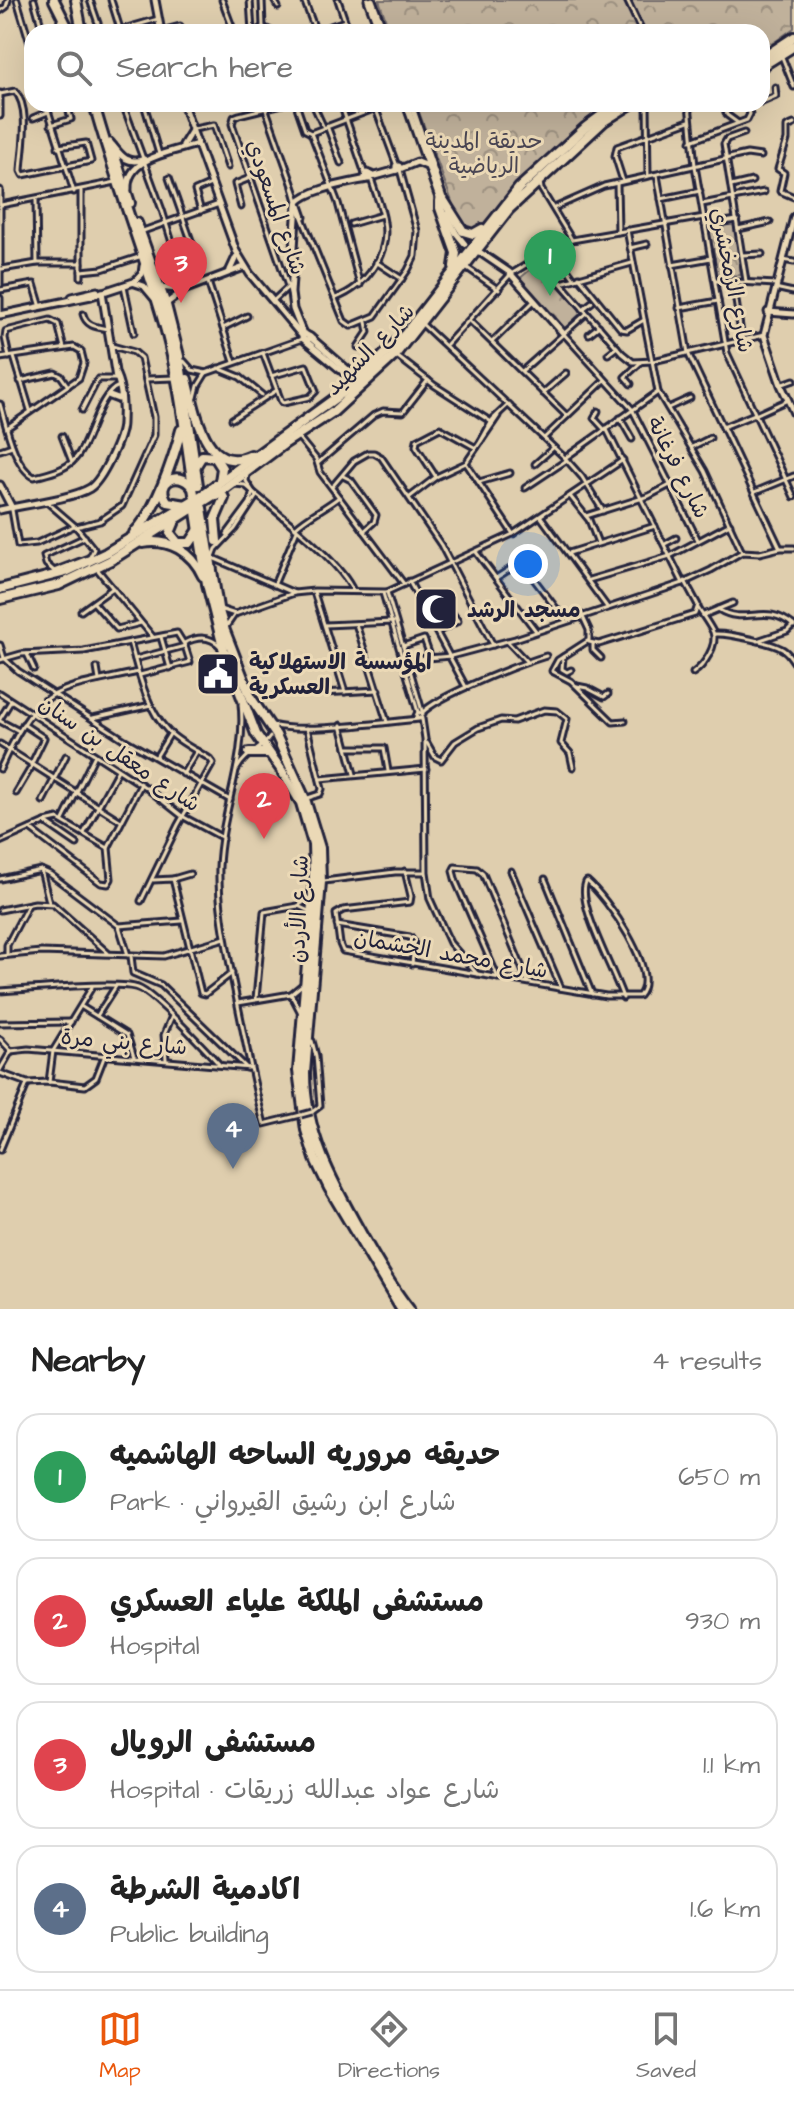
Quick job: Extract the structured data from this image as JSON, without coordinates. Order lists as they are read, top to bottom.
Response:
{
  "streets": {
    "highway": ["شارع الشهيد", "شارع الأردن"],
    "street": [
      "شارع المسعودي",
      "شارع الزمخشري",
      "شارع فرغانة",
      "شارع معقل بن سنان",
      "شارع محمد الخشمان",
      "شارع بني مرة"
    ]
  },
  "parks": ["حديقة المدينة الرياضية"],
  "places": {
    "mosque": ["مسجد الرشد"],
    "public building": ["المؤسسة الاستهلاكية العسكرية"]
  },
  "page": {
    "search": "Search here",
    "pins": [
      "1",
      "3",
      "2",
      "4"
    ],
    "heading": ["Nearby", "4 results"],
    "list": [
      {
        "mark": "1",
        "name": "حديقه مروريه الساحه الهاشميه",
        "note": "Park · شارع ابن رشيق القيرواني",
        "value": "650 m"
      },
      {
        "mark": "2",
        "name": "مستشفى الملكة علياء العسكري",
        "note": "Hospital",
        "value": "930 m"
      },
      {
        "mark": "3",
        "name": "مستشفى الرويال",
        "note": "Hospital · شارع عواد عبدالله زريقات",
        "value": "1.1 km"
      },
      {
        "mark": "4",
        "name": "اكادمية الشرطة",
        "note": "Public building",
        "value": "1.6 km"
      }
    ],
    "nav": ["Map", "Directions", "Saved"]
  }
}
